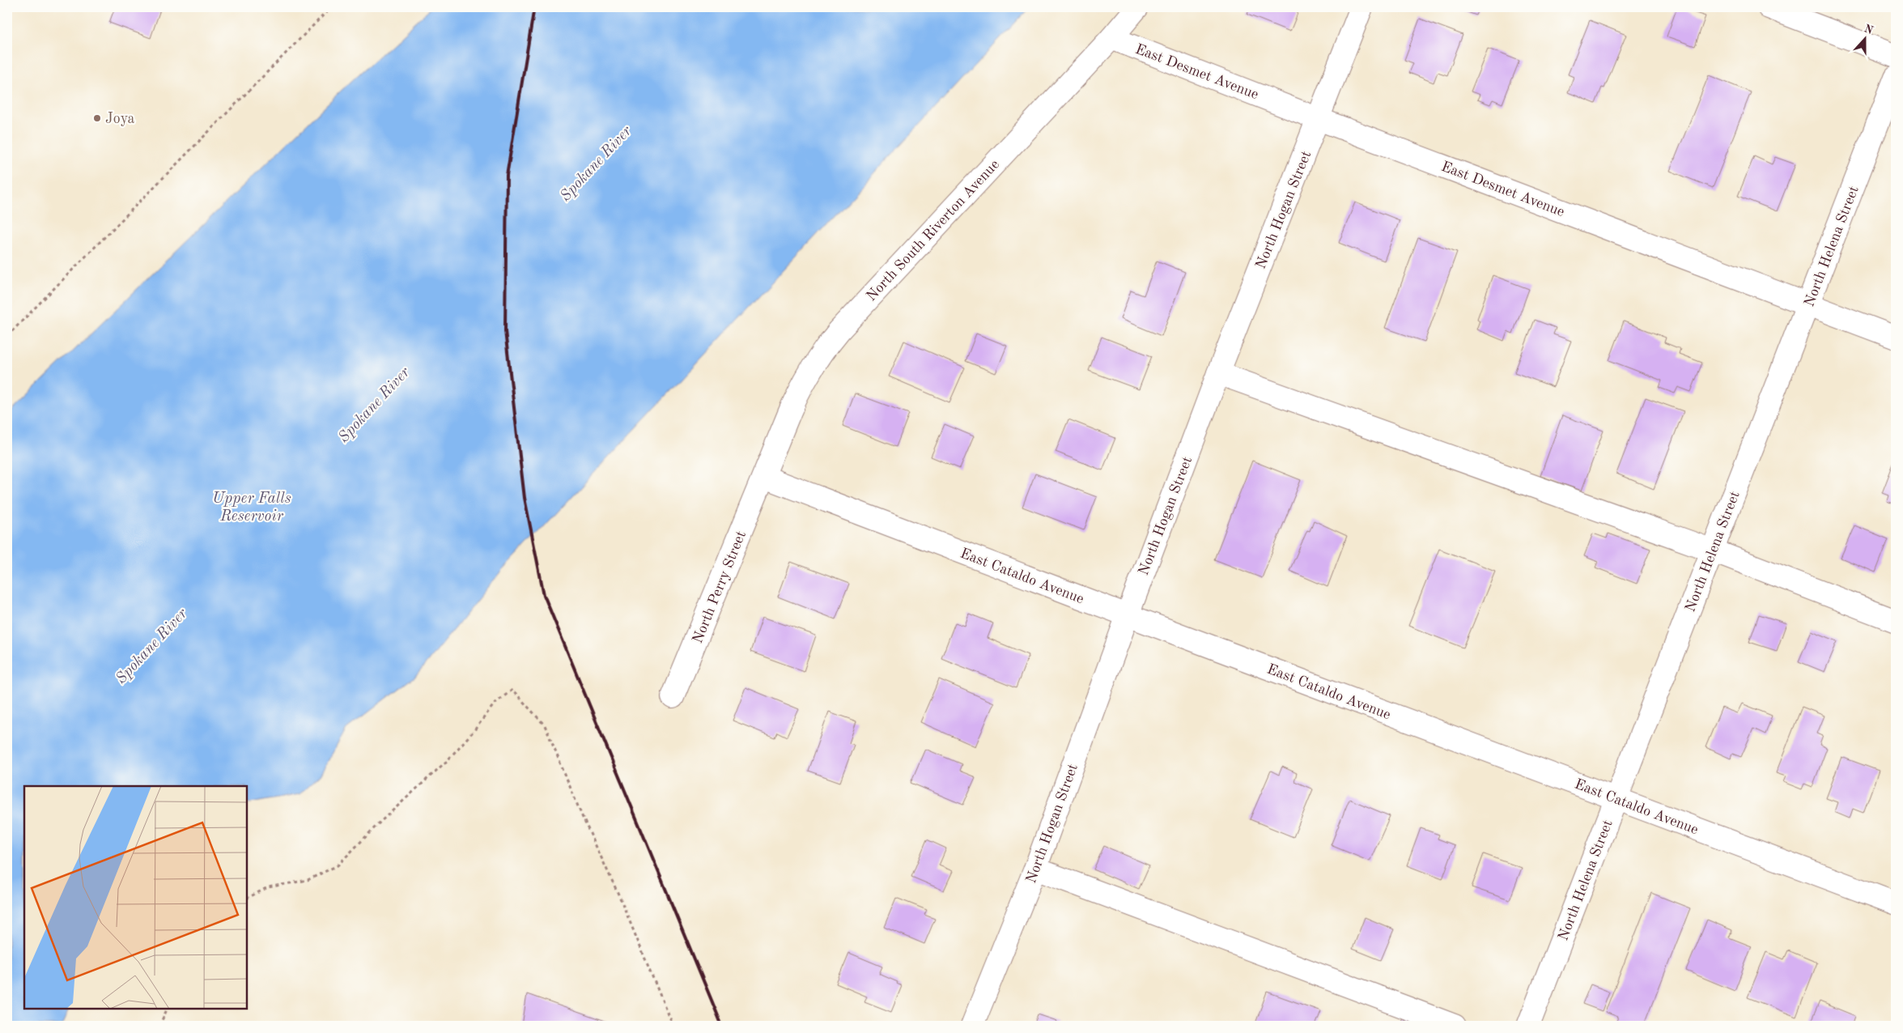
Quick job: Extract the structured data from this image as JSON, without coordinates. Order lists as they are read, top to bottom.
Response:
{
  "streets": {
    "street": [
      "East Desmet Avenue",
      "North Hogan Street",
      "North South Riverton Avenue",
      "North Helena Street",
      "East Cataldo Avenue",
      "North Perry Street"
    ]
  },
  "crossings": [
    ["East Desmet Avenue", "North Hogan Street"],
    ["East Desmet Avenue", "North South Riverton Avenue"],
    ["East Desmet Avenue", "North Helena Street"],
    ["North Hogan Street", "East Cataldo Avenue"],
    ["North South Riverton Avenue", "East Cataldo Avenue"],
    ["North South Riverton Avenue", "North Perry Street"],
    ["North Helena Street", "East Cataldo Avenue"],
    ["East Cataldo Avenue", "North Perry Street"]
  ],
  "water": ["Spokane River", "Upper Falls Reservoir"],
  "places": ["Joya"],
  "north": "top"
}
